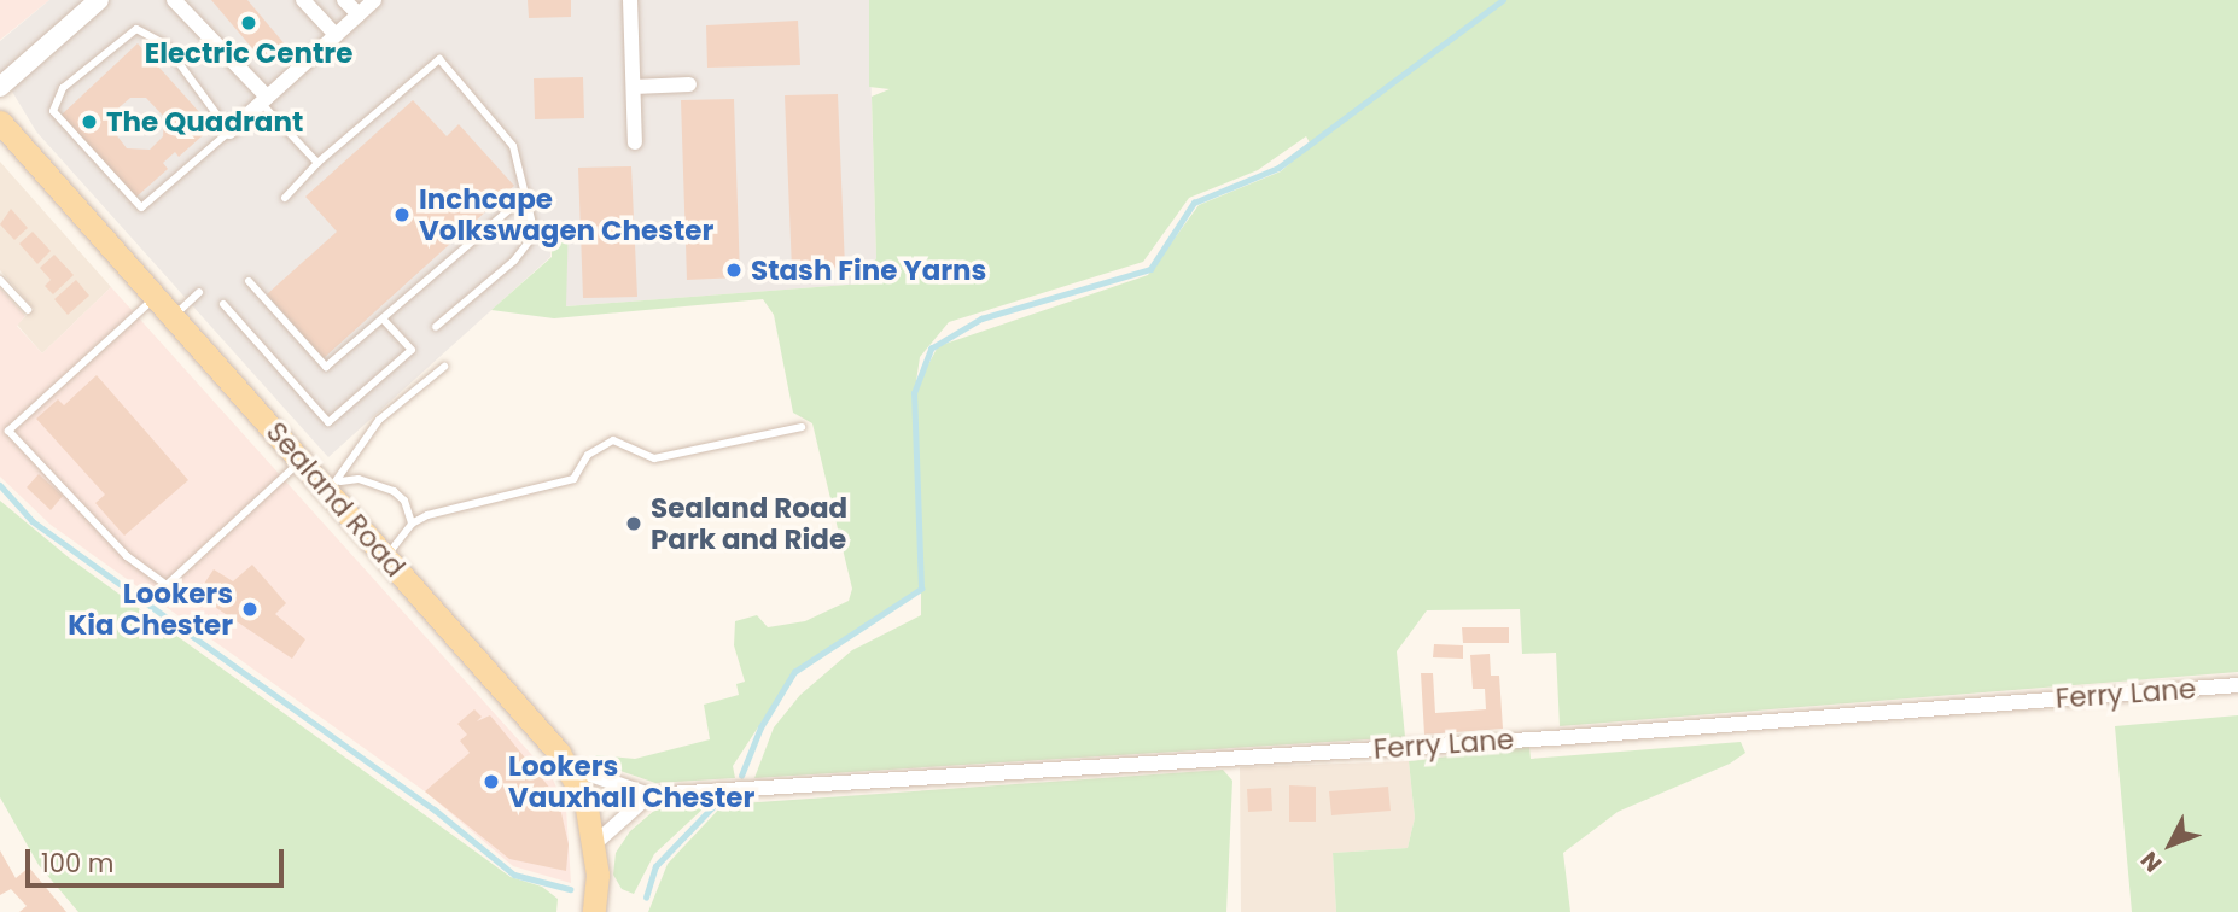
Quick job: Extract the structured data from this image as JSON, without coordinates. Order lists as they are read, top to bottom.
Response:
{
  "streets": {
    "main road": ["Sealand Road"],
    "street": ["Ferry Lane"]
  },
  "crossings": [
    ["Sealand Road", "Ferry Lane"]
  ],
  "places": [
    "Electric Centre",
    "The Quadrant",
    "Inchcape Volkswagen Chester",
    "Stash Fine Yarns",
    "Sealand Road Park and Ride",
    "Lookers Kia Chester",
    "Lookers Vauxhall Chester"
  ],
  "scale_bar": "100 m",
  "north": "bottom left"
}
